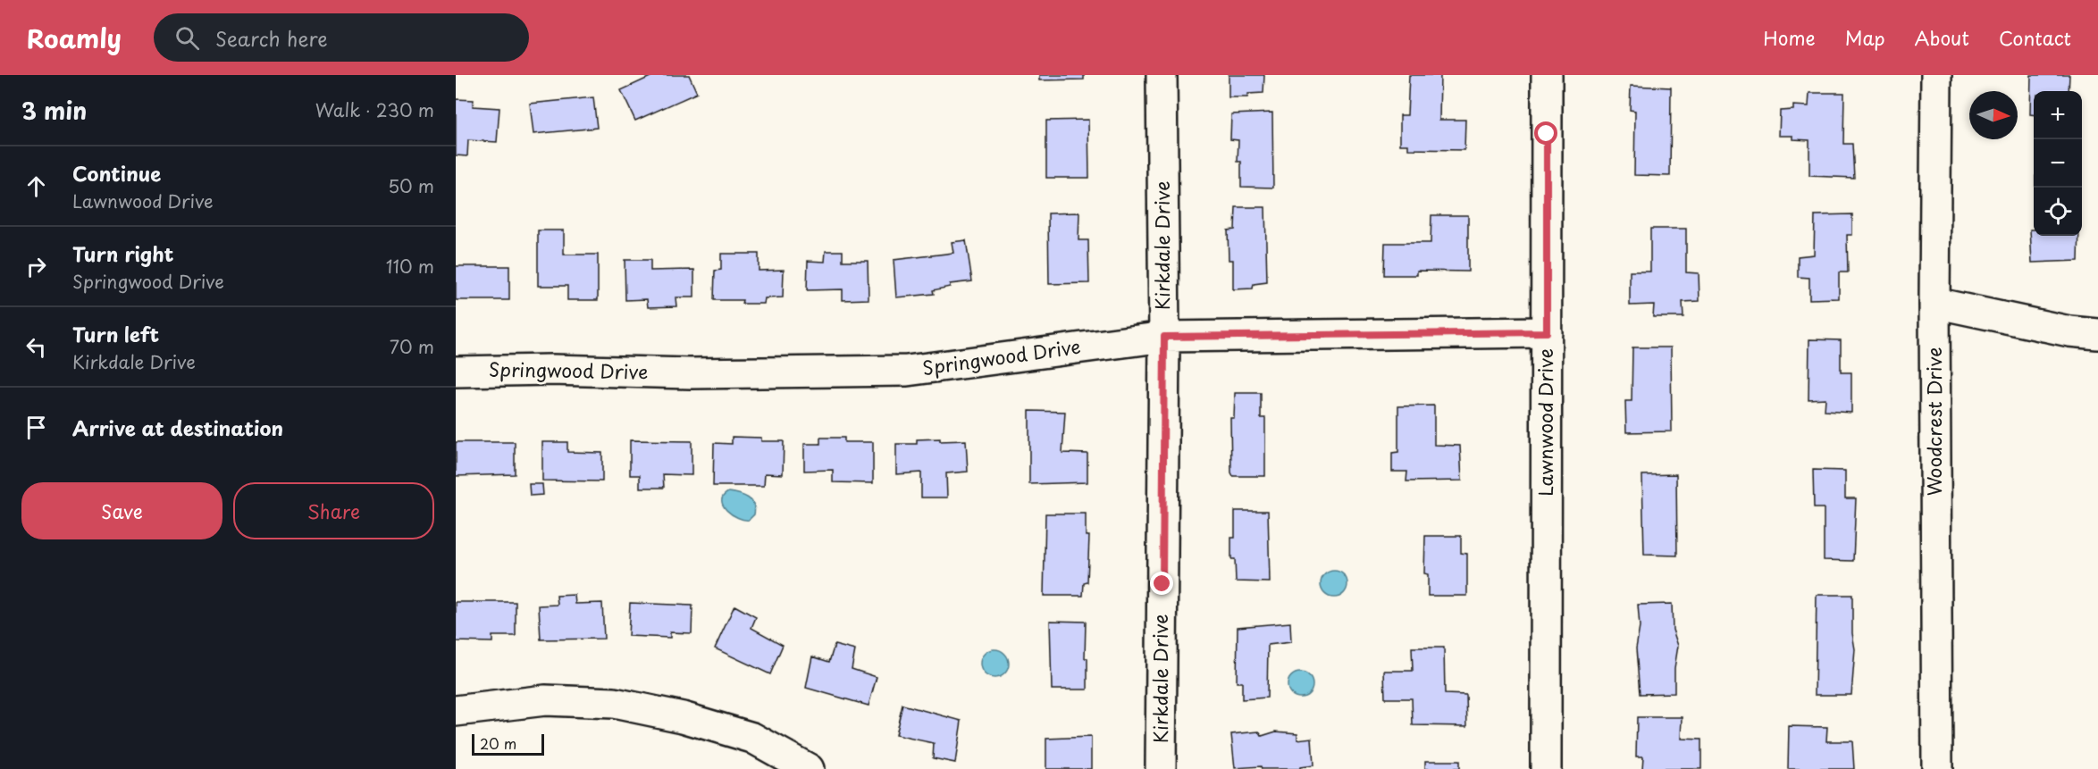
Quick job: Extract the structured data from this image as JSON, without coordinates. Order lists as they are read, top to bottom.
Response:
{
  "streets": {
    "street": [
      "Kirkdale Drive",
      "Springwood Drive",
      "Woodcrest Drive",
      "Lawnwood Drive"
    ]
  },
  "crossings": [
    ["Kirkdale Drive", "Springwood Drive"],
    ["Springwood Drive", "Lawnwood Drive"]
  ],
  "scale_bar": "20 m",
  "north": "right",
  "page": {
    "header": "Roamly",
    "search": "Search here",
    "nav": [
      "Home",
      "Map",
      "About",
      "Contact"
    ],
    "heading": ["3 min", "Walk · 230 m"],
    "map_buttons": ["+", "−"],
    "list": [
      ["Continue", "Lawnwood Drive", "50 m"],
      ["Turn right", "Springwood Drive", "110 m"],
      ["Turn left", "Kirkdale Drive", "70 m"],
      "Arrive at destination"
    ],
    "buttons": ["Save", "Share"],
    "scale": "20 m"
  }
}
